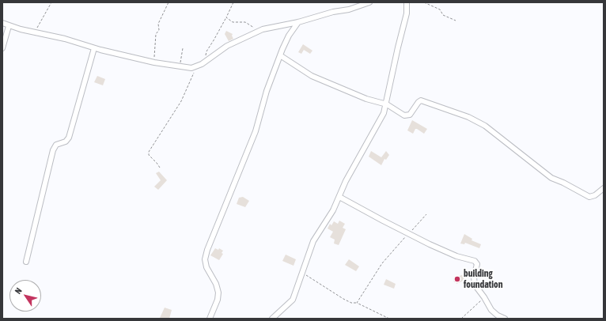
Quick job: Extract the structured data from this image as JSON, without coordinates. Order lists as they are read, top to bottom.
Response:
{
  "places": ["building foundation"],
  "north": "top left"
}
